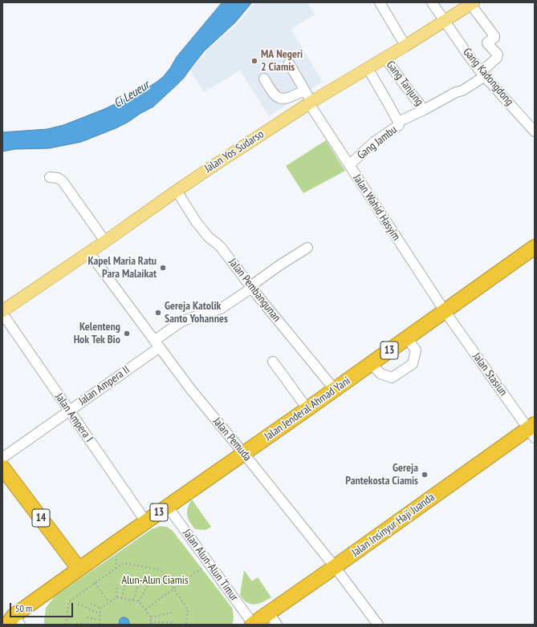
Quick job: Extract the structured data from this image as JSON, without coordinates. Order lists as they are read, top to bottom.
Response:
{
  "streets": {
    "highway": [
      "13",
      "Jalan Jenderal Ahmad Yani",
      "14",
      "Jalan Insinyur Haji Juanda"
    ],
    "main road": ["Jalan Yos Sudarso"],
    "street": [
      "Gang Kadongdong",
      "Gang Tanjung",
      "Gang Jambu",
      "Jalan Wahid Hasyim",
      "Jalan Pembangunan",
      "Jalan Stasiun",
      "Jalan Ampera II",
      "Jalan Ampera I",
      "Jalan Pemuda",
      "Jalan Alun-Alun Timur"
    ]
  },
  "crossings": [
    ["Gang Kadongdong", "Jalan Yos Sudarso"],
    ["Gang Tanjung", "Jalan Yos Sudarso"],
    ["Gang Jambu", "Jalan Yos Sudarso"],
    ["Gang Jambu", "Jalan Wahid Hasyim"],
    ["Jalan Yos Sudarso", "Jalan Wahid Hasyim"],
    ["Jalan Yos Sudarso", "Jalan Pembangunan"],
    ["Jalan Yos Sudarso", "Jalan Pemuda"],
    ["Jalan Wahid Hasyim", "Jalan Stasiun"],
    ["Jalan Wahid Hasyim", "Jalan Jenderal Ahmad Yani"],
    ["Jalan Pembangunan", "Jalan Ampera II"],
    ["Jalan Pembangunan", "Jalan Jenderal Ahmad Yani"],
    ["13", "Jalan Jenderal Ahmad Yani"],
    ["13", "14"],
    ["Jalan Stasiun", "Jalan Jenderal Ahmad Yani"],
    ["Jalan Stasiun", "Jalan Insinyur Haji Juanda"],
    ["Jalan Ampera II", "Jalan Ampera I"],
    ["Jalan Ampera II", "Jalan Pemuda"],
    ["Jalan Jenderal Ahmad Yani", "Jalan Ampera I"],
    ["Jalan Jenderal Ahmad Yani", "Jalan Pemuda"],
    ["Jalan Jenderal Ahmad Yani", "14"],
    ["Jalan Jenderal Ahmad Yani", "Jalan Alun-Alun Timur"],
    ["Jalan Pemuda", "Jalan Insinyur Haji Juanda"],
    ["Jalan Insinyur Haji Juanda", "Jalan Alun-Alun Timur"]
  ],
  "water": ["Ci Leueur"],
  "parks": ["Alun-Alun Ciamis"],
  "places": [
    "MA Negeri 2 Ciamis",
    "Kapel Maria Ratu Para Malaikat",
    "Gereja Katolik Santo Yohannes",
    "Kelenteng Hok Tek Bio",
    "Gereja Pantekosta Ciamis"
  ],
  "scale_bar": "50 m"
}
